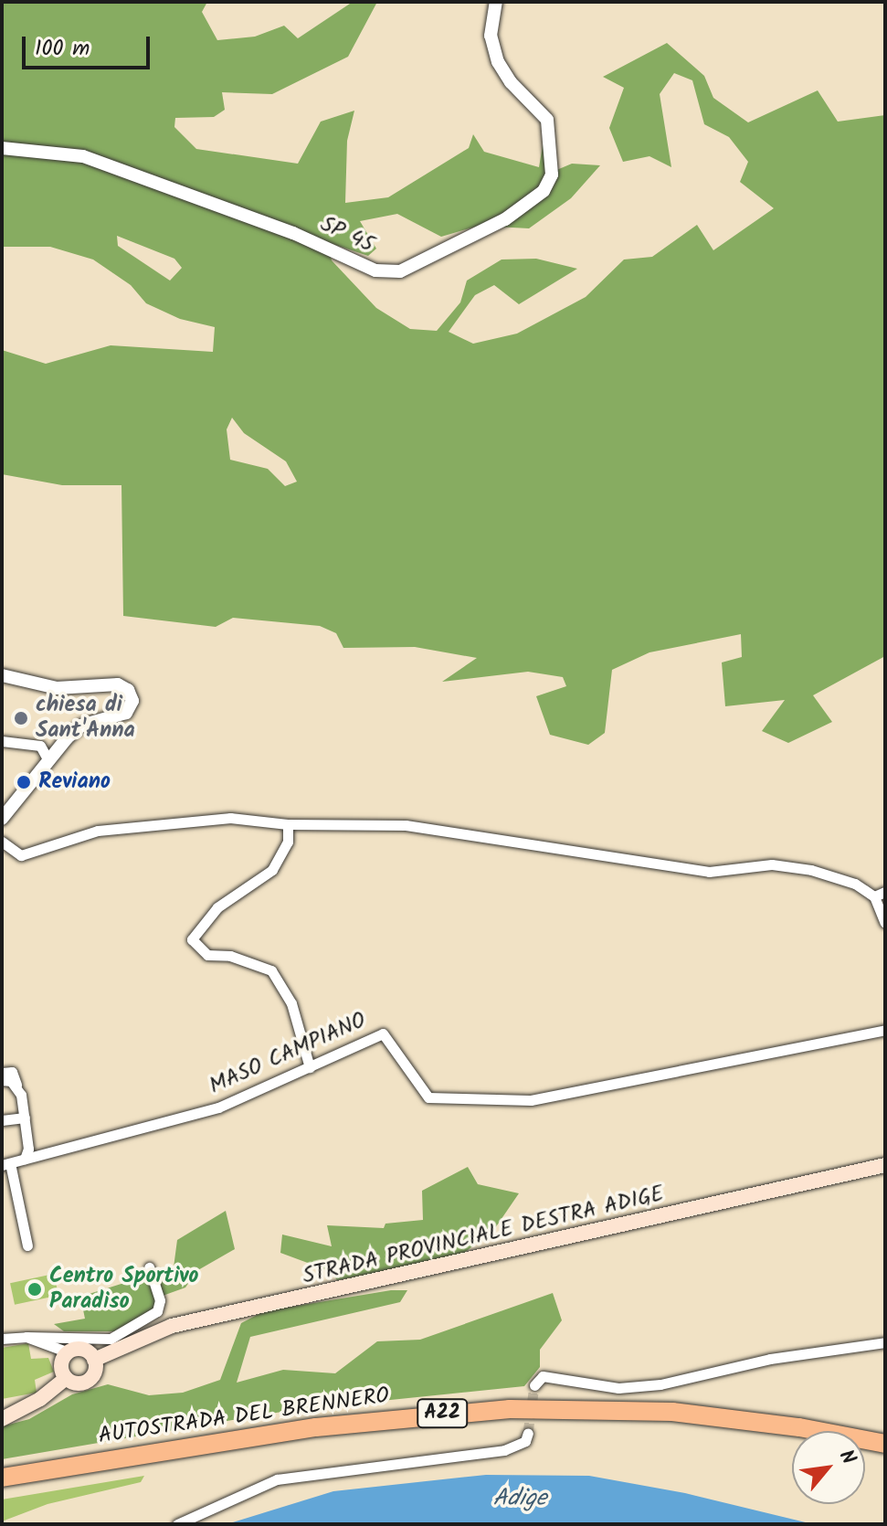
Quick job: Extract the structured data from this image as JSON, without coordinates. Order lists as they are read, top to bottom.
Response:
{
  "streets": {
    "highway": ["A22", "AUTOSTRADA DEL BRENNERO"],
    "main road": ["STRADA PROVINCIALE DESTRA ADIGE"],
    "street": ["SP 45", "MASO CAMPIANO"]
  },
  "water": ["Adige"],
  "places": ["chiesa di Sant'Anna", "Reviano", "Centro Sportivo Paradiso"],
  "scale_bar": "100 m",
  "north": "top right"
}
